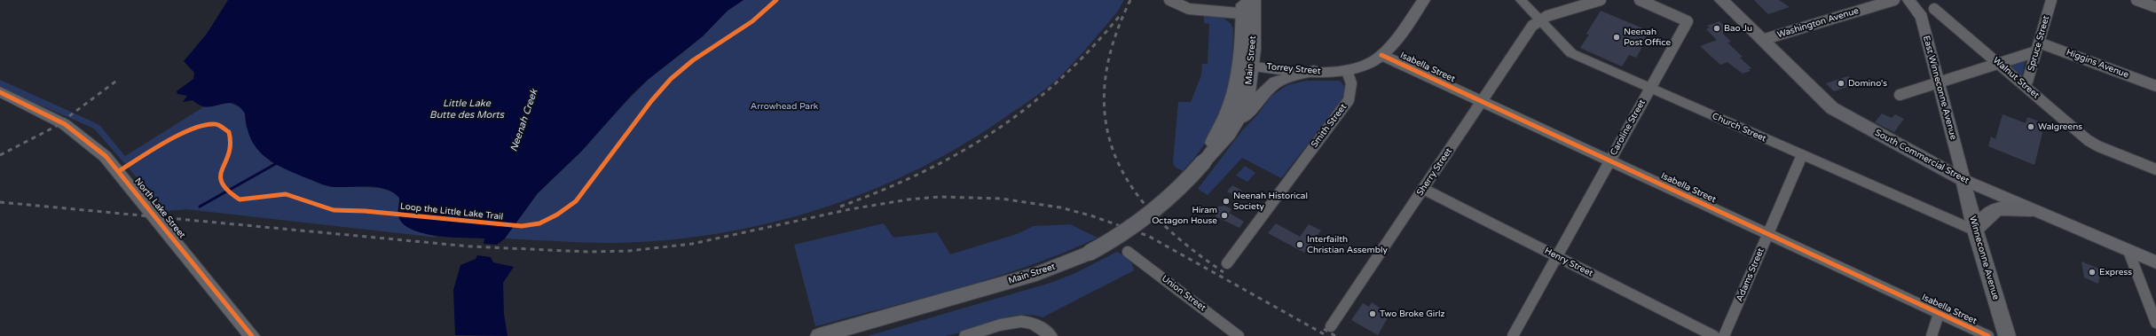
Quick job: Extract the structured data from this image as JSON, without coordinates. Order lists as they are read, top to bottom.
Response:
{
  "streets": {
    "main road": [
      "Main Street",
      "Torrey Street",
      "East Winneconne Avenue",
      "South Commercial Street",
      "North Lake Street",
      "Winneconne Avenue"
    ],
    "street": [
      "Washington Avenue",
      "Spruce Street",
      "Higgins Avenue",
      "Isabella Street",
      "Walnut Street",
      "Smith Street",
      "Caroline Street",
      "Church Street",
      "Sherry Street",
      "Henry Street",
      "Adams Street",
      "Union Street"
    ],
    "cycle path": ["Loop the Little Lake Trail"]
  },
  "crossings": [
    ["Washington Avenue", "South Commercial Street"],
    ["Spruce Street", "Higgins Avenue"],
    ["Spruce Street", "Walnut Street"],
    ["Main Street", "Torrey Street"],
    ["Isabella Street", "Caroline Street"],
    ["Isabella Street", "Sherry Street"],
    ["Isabella Street", "Adams Street"],
    ["Torrey Street", "Smith Street"],
    ["East Winneconne Avenue", "South Commercial Street"],
    ["East Winneconne Avenue", "Winneconne Avenue"],
    ["Caroline Street", "Church Street"],
    ["Caroline Street", "Henry Street"],
    ["Church Street", "Sherry Street"],
    ["Church Street", "Winneconne Avenue"],
    ["Church Street", "Adams Street"],
    ["South Commercial Street", "Winneconne Avenue"],
    ["Sherry Street", "Henry Street"]
  ],
  "water": ["Little Lake Butte des Morts", "Neenah Creek"],
  "parks": ["Arrowhead Park"],
  "places": [
    "Bao Ju",
    "Neenah Post Office",
    "Domino's",
    "Walgreens",
    "Neenah Historical Society",
    "Hiram Octagon House",
    "Interfailth Christian Assembly",
    "Express",
    "Two Broke Girlz"
  ]
}
